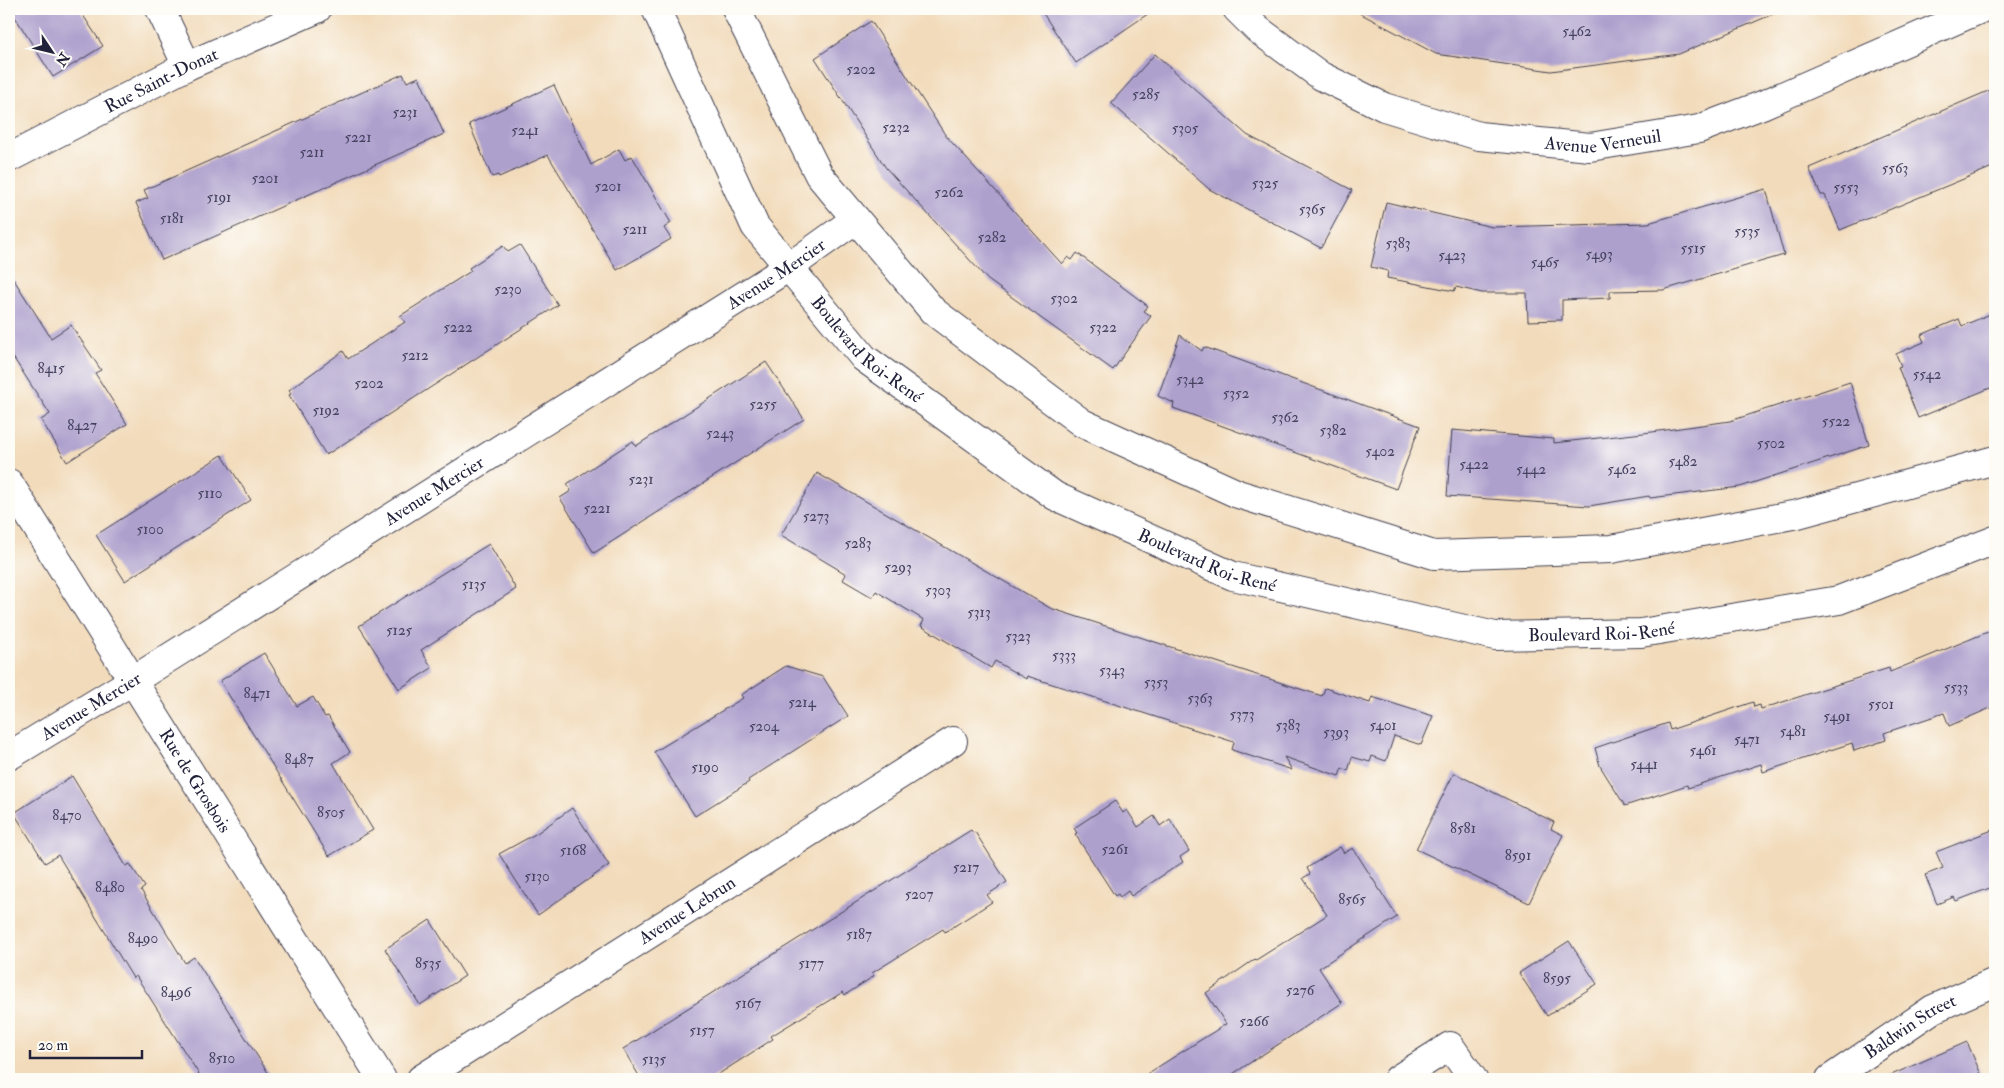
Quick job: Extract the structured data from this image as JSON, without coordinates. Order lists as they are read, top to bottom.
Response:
{
  "streets": {
    "street": [
      "Rue Saint-Donat",
      "Avenue Verneuil",
      "Avenue Mercier",
      "Boulevard Roi-René",
      "Rue de Grosbois",
      "Avenue Lebrun",
      "Baldwin Street"
    ]
  },
  "crossings": [
    ["Avenue Mercier", "Boulevard Roi-René"],
    ["Avenue Mercier", "Rue de Grosbois"]
  ],
  "house_numbers": [
    "5462",
    "5202",
    "5285",
    "5231",
    "5232",
    "5305",
    "5241",
    "5221",
    "5211",
    "5563",
    "5201",
    "5325",
    "5201",
    "5553",
    "5262",
    "5191",
    "5365",
    "5181",
    "5211",
    "5535",
    "5282",
    "5383",
    "5515",
    "5493",
    "5423",
    "5465",
    "5230",
    "5302",
    "5222",
    "5322",
    "5212",
    "8415",
    "5542",
    "5342",
    "5202",
    "5352",
    "5255",
    "5192",
    "5362",
    "5522",
    "8427",
    "5382",
    "5243",
    "5502",
    "5402",
    "5482",
    "5422",
    "5442",
    "5462",
    "5231",
    "5110",
    "5221",
    "5273",
    "5100",
    "5283",
    "5293",
    "5135",
    "5303",
    "5313",
    "5125",
    "5323",
    "5333",
    "5343",
    "5353",
    "5533",
    "8471",
    "5363",
    "5214",
    "5501",
    "5373",
    "5491",
    "5383",
    "5401",
    "5204",
    "5481",
    "5393",
    "5471",
    "5461",
    "8487",
    "5441",
    "5190",
    "8505",
    "8470",
    "8581",
    "5261",
    "5168",
    "8591",
    "5217",
    "5130",
    "8480",
    "5207",
    "8565",
    "5187",
    "8490",
    "8535",
    "5177",
    "8595",
    "5276",
    "8496",
    "5167",
    "5266",
    "5157",
    "8510",
    "5135"
  ],
  "scale_bar": "20 m",
  "north": "bottom right"
}
